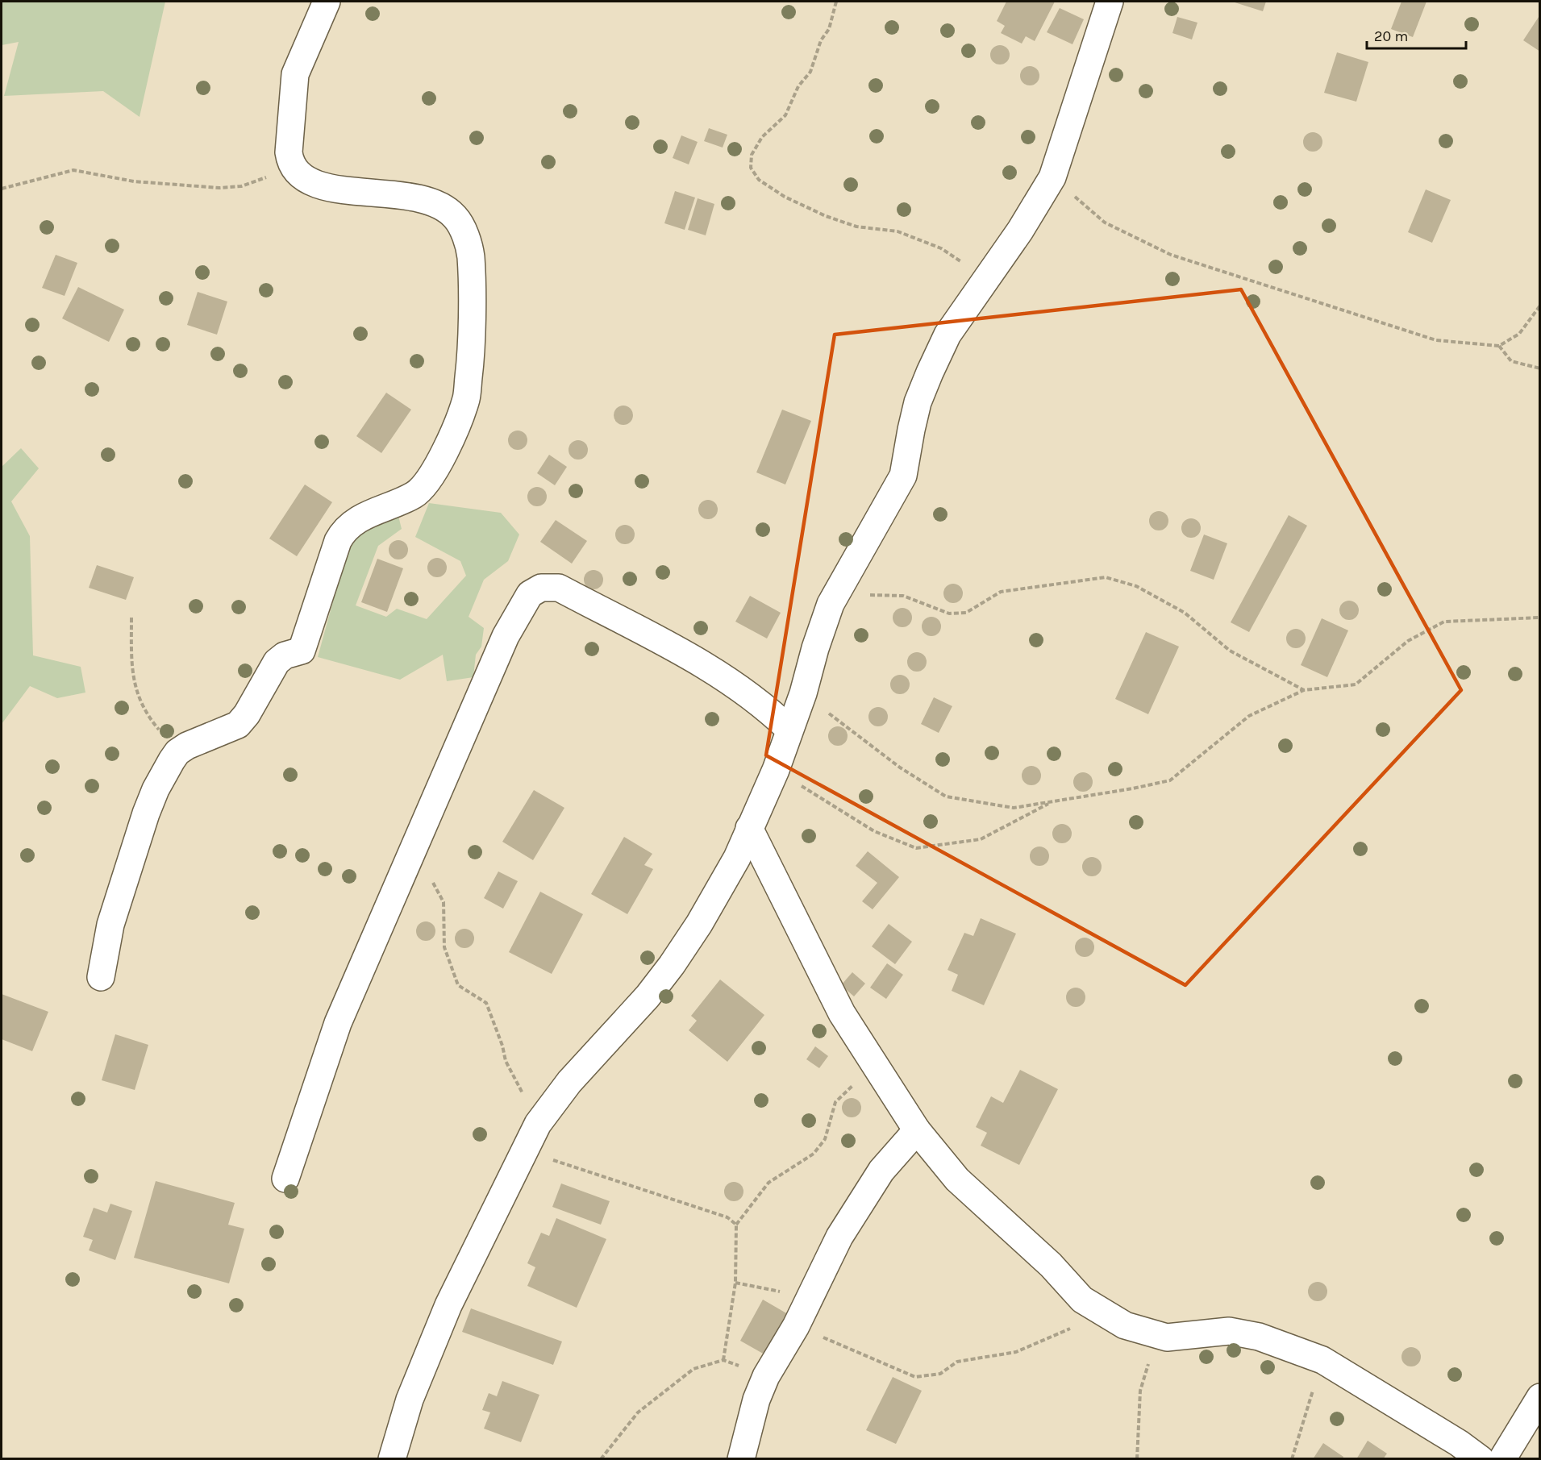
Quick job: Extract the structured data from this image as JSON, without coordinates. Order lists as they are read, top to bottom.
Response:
{
  "scale_bar": "20 m"
}
